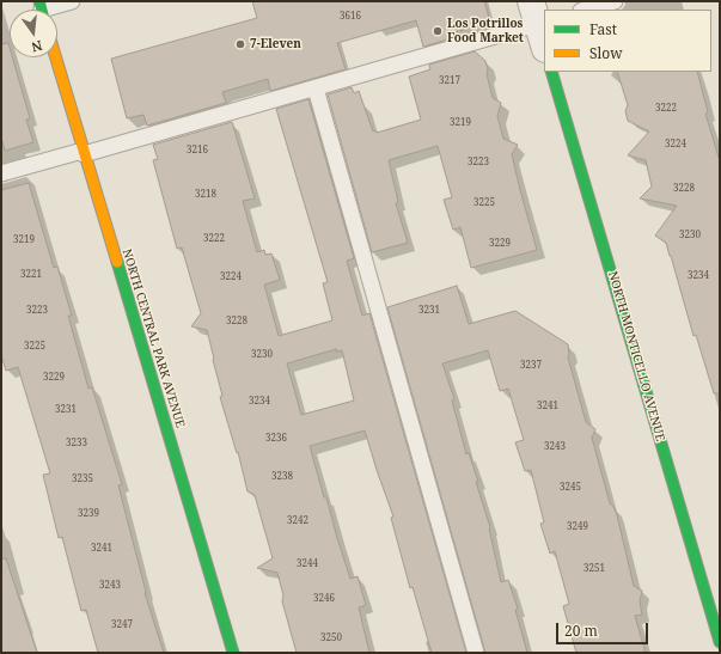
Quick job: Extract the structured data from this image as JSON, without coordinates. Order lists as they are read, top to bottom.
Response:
{
  "streets": {
    "street": ["NORTH CENTRAL PARK AVENUE", "NORTH MONTICELLO AVENUE"]
  },
  "places": ["Los Potrillos Food Market", "7-Eleven"],
  "house_numbers": [
    "3616",
    "3217",
    "3222",
    "3219",
    "3224",
    "3216",
    "3223",
    "3228",
    "3218",
    "3225",
    "3230",
    "3222",
    "3219",
    "3229",
    "3221",
    "3234",
    "3224",
    "3223",
    "3231",
    "3228",
    "3225",
    "3230",
    "3237",
    "3229",
    "3234",
    "3241",
    "3231",
    "3236",
    "3233",
    "3243",
    "3238",
    "3235",
    "3245",
    "3239",
    "3242",
    "3249",
    "3241",
    "3244",
    "3251",
    "3243",
    "3246",
    "3247",
    "3250"
  ],
  "legend": ["Fast", "Slow"],
  "scale_bar": "20 m",
  "north": "bottom"
}
